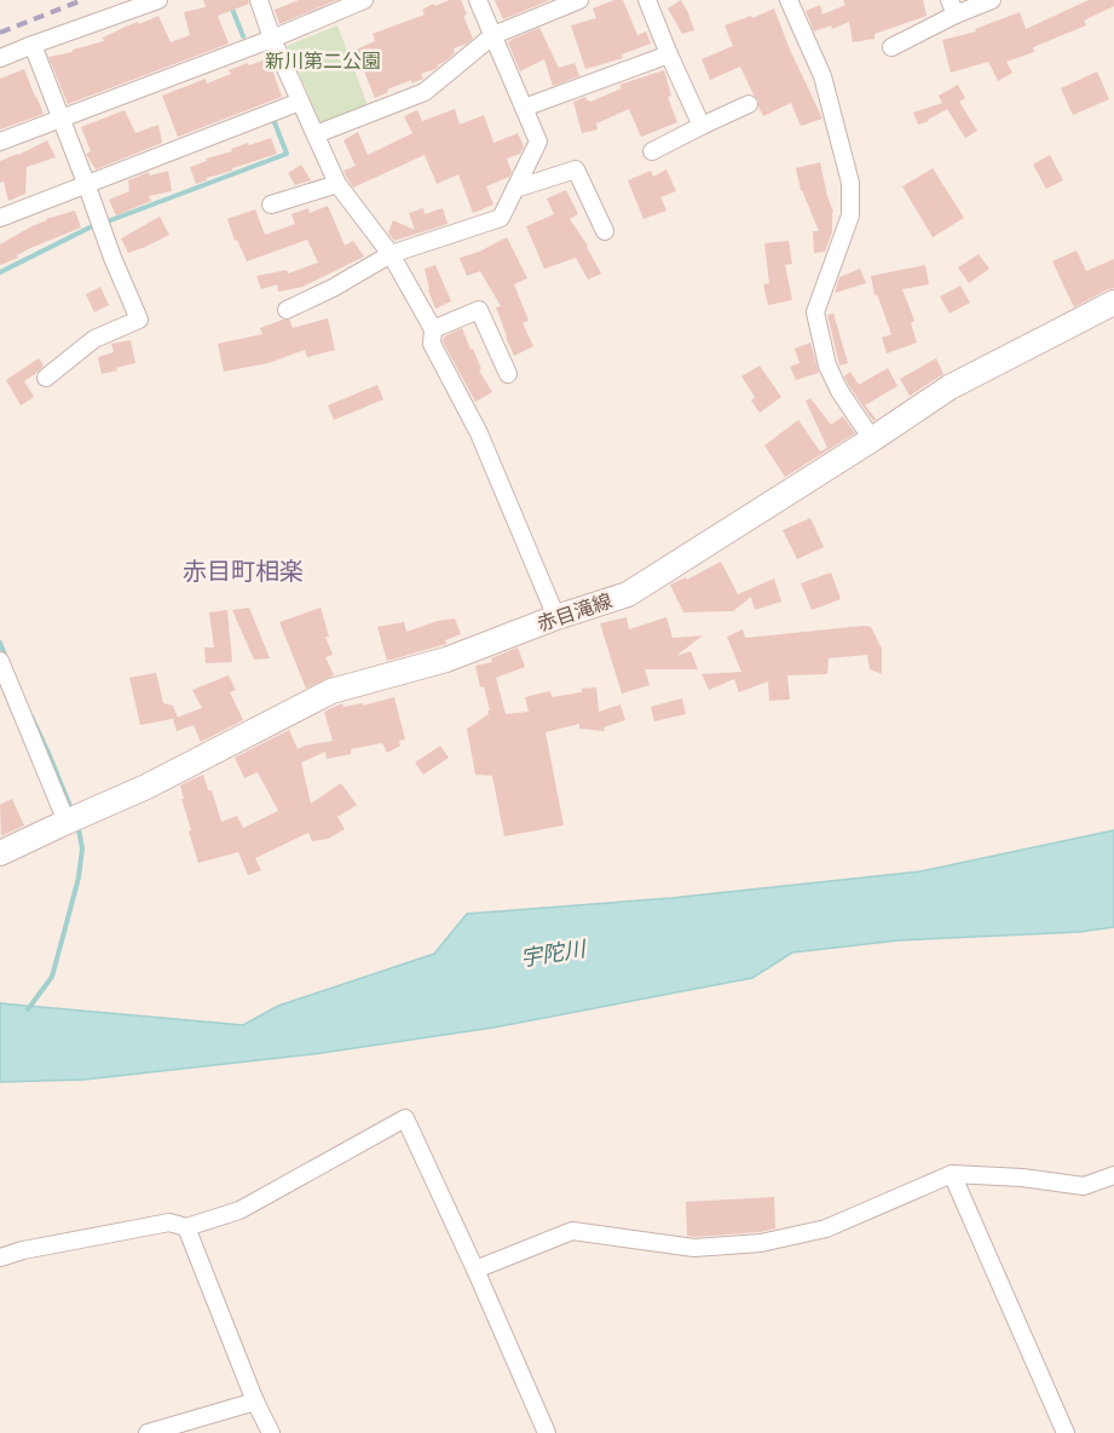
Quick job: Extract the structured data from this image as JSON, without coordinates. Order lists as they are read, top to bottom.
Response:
{
  "streets": {
    "main road": ["赤目滝線"]
  },
  "districts": ["赤目町相楽"],
  "water": ["宇陀川"],
  "parks": ["新川第二公園"]
}
